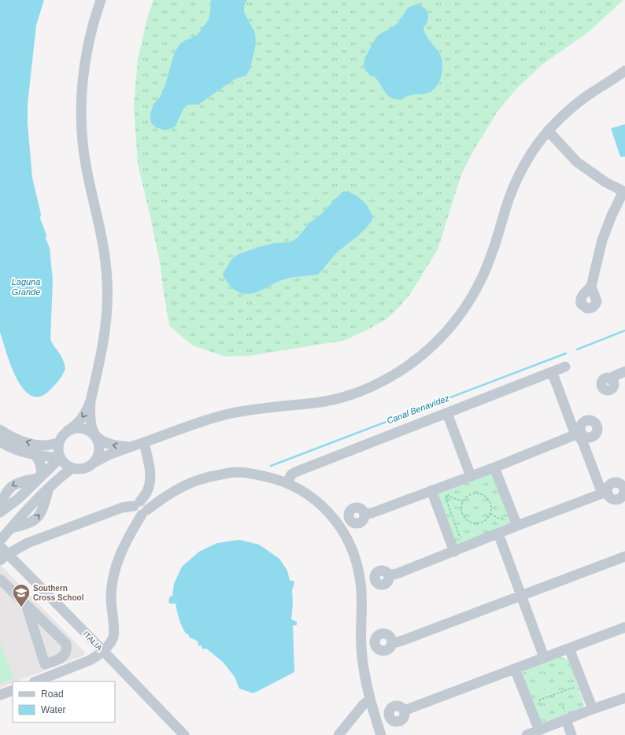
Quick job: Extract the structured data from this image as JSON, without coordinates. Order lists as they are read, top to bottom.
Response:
{
  "streets": {
    "street": ["ITALIA"]
  },
  "water": ["Laguna Grande", "Canal Benavídez"],
  "places": {
    "school or university": ["Southern Cross School"]
  },
  "legend": ["Road", "Water"]
}
